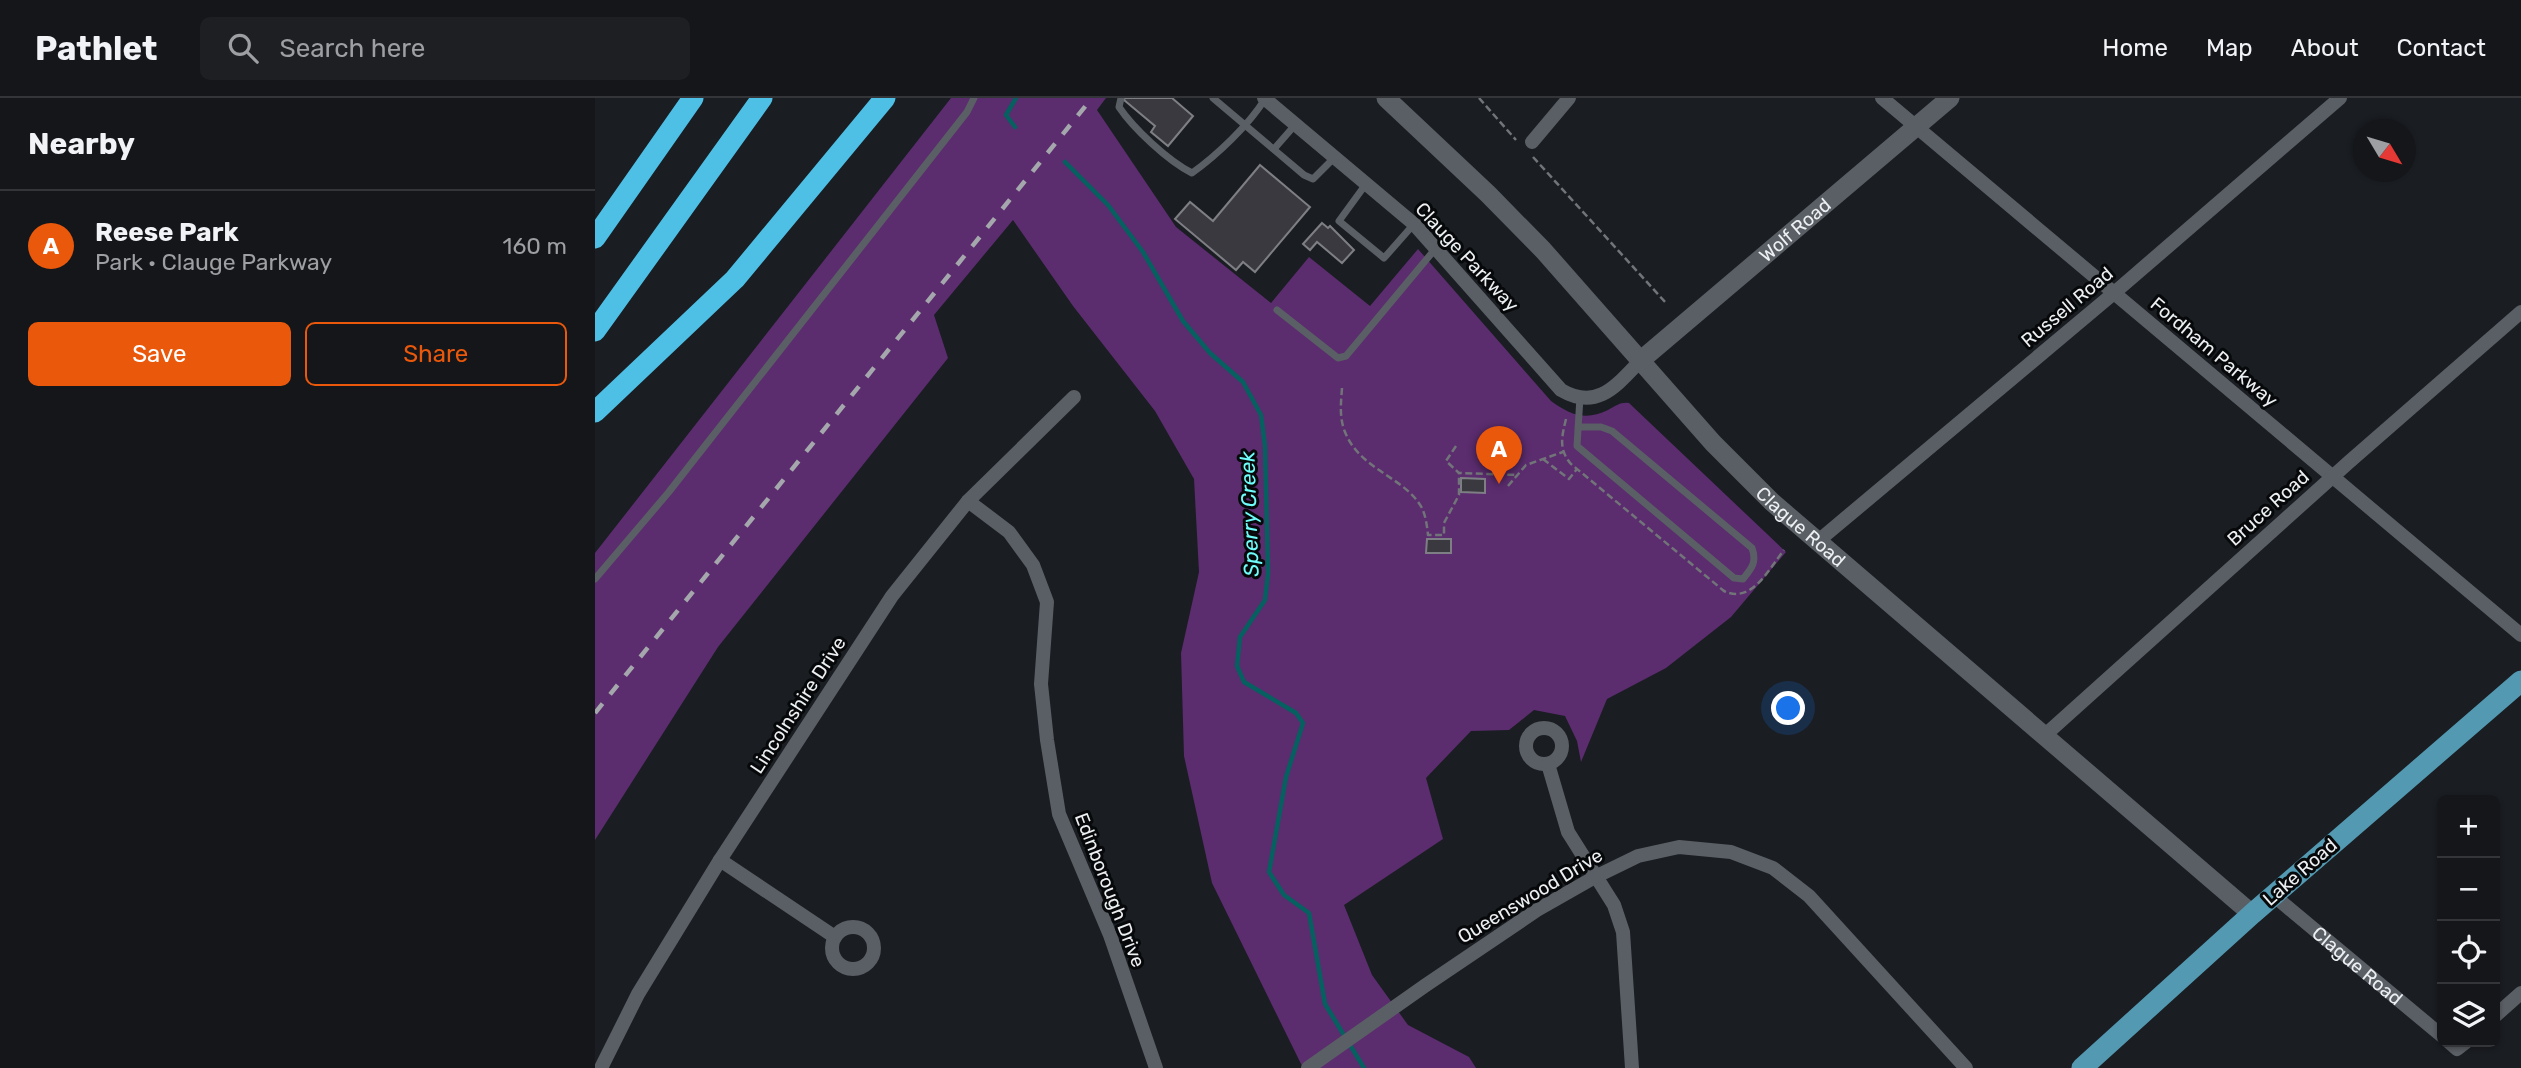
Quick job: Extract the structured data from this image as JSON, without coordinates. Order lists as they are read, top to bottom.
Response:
{
  "streets": {
    "main road": ["Wolf Road", "Clague Road", "Lake Road"],
    "street": [
      "Clauge Parkway",
      "Russell Road",
      "Fordham Parkway",
      "Bruce Road",
      "Lincolnshire Drive",
      "Edinborough Drive",
      "Queenswood Drive"
    ]
  },
  "crossings": [
    ["Wolf Road", "Fordham Parkway"],
    ["Wolf Road", "Clague Road"],
    ["Russell Road", "Fordham Parkway"],
    ["Russell Road", "Clague Road"],
    ["Fordham Parkway", "Bruce Road"],
    ["Bruce Road", "Clague Road"],
    ["Clague Road", "Lake Road"],
    ["Lincolnshire Drive", "Edinborough Drive"]
  ],
  "water": ["Sperry Creek"],
  "north": "bottom right",
  "page": {
    "header": "Pathlet",
    "search": "Search here",
    "nav": [
      "Home",
      "Map",
      "About",
      "Contact"
    ],
    "heading": "Nearby",
    "list": [
      {
        "mark": "A",
        "name": "Reese Park",
        "note": "Park · Clauge Parkway",
        "value": "160 m"
      }
    ],
    "buttons": ["Save", "Share"],
    "pins": "A",
    "map_buttons": ["+", "−"]
  }
}
